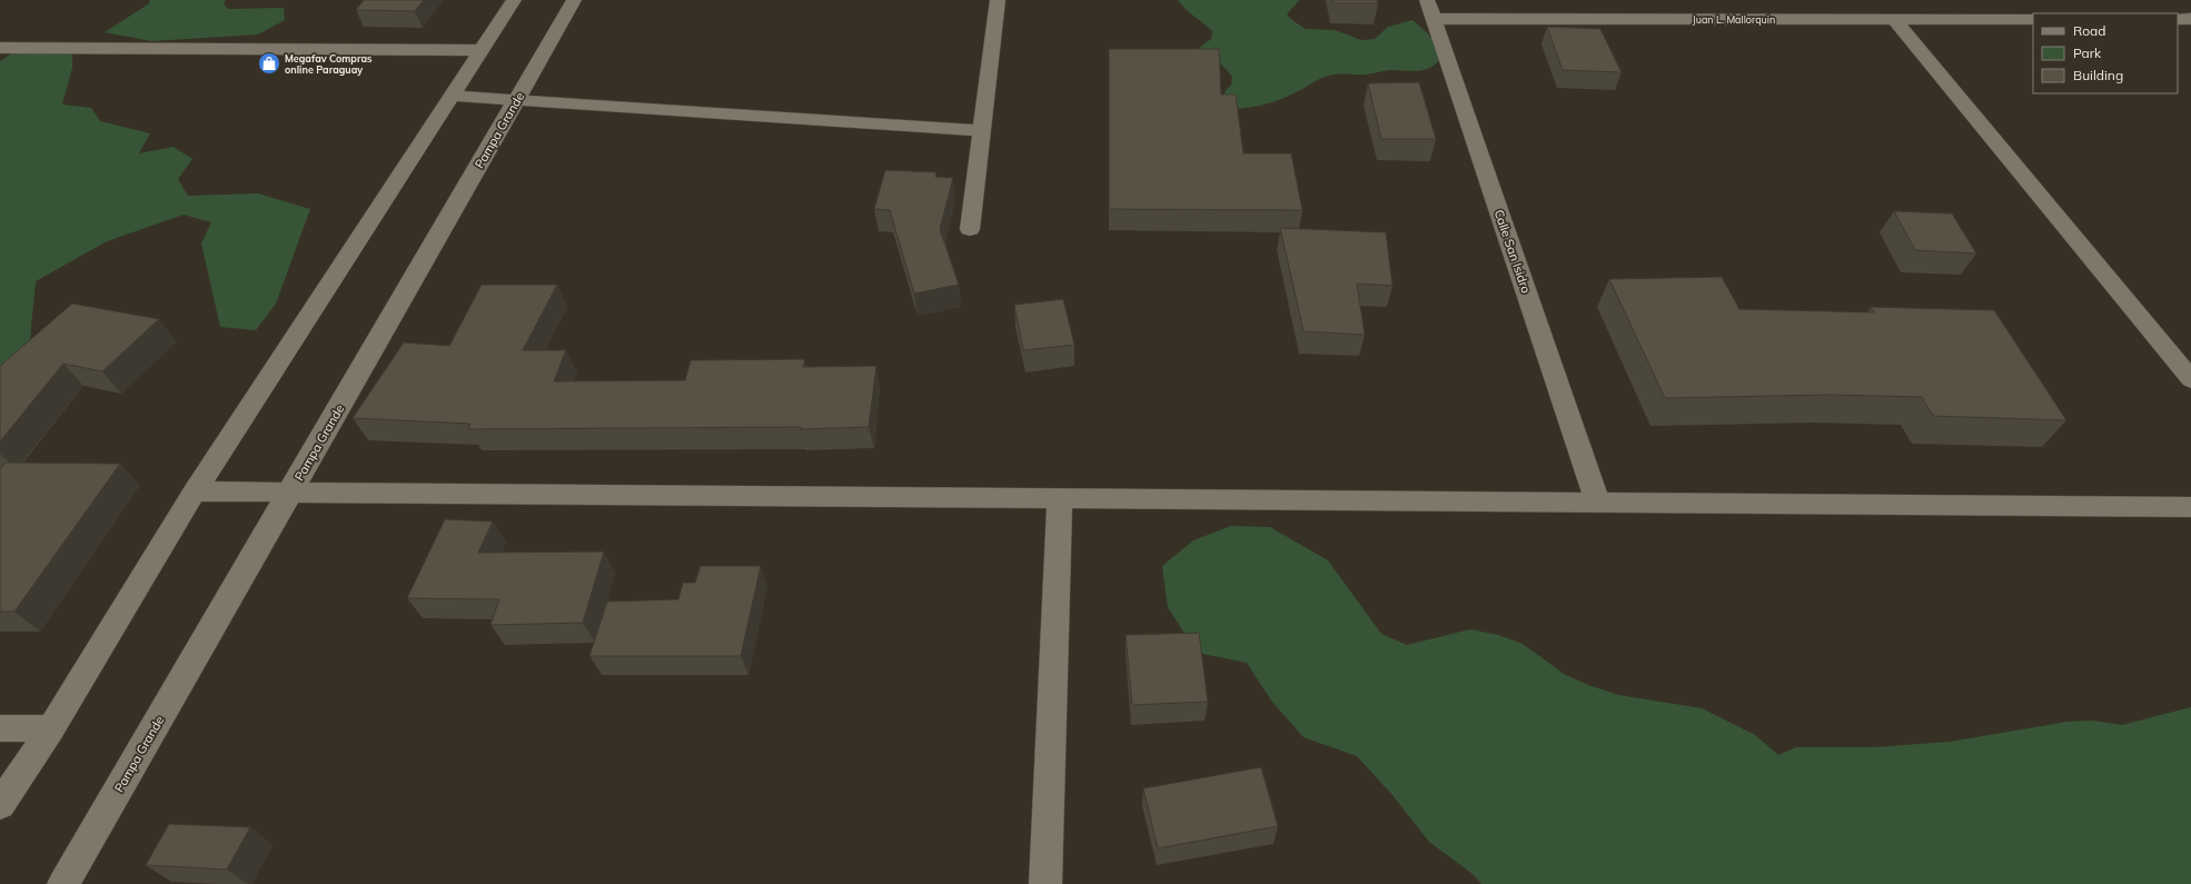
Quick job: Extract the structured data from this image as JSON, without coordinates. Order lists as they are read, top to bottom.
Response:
{
  "streets": {
    "street": ["Juan L. Mallorquin", "Pampa Grande", "Calle San Isidro"]
  },
  "crossings": [
    ["Juan L. Mallorquin", "Calle San Isidro"]
  ],
  "places": {
    "shop": ["Megafav Compras online Paraguay"]
  },
  "legend": ["Road", "Park", "Building"]
}
